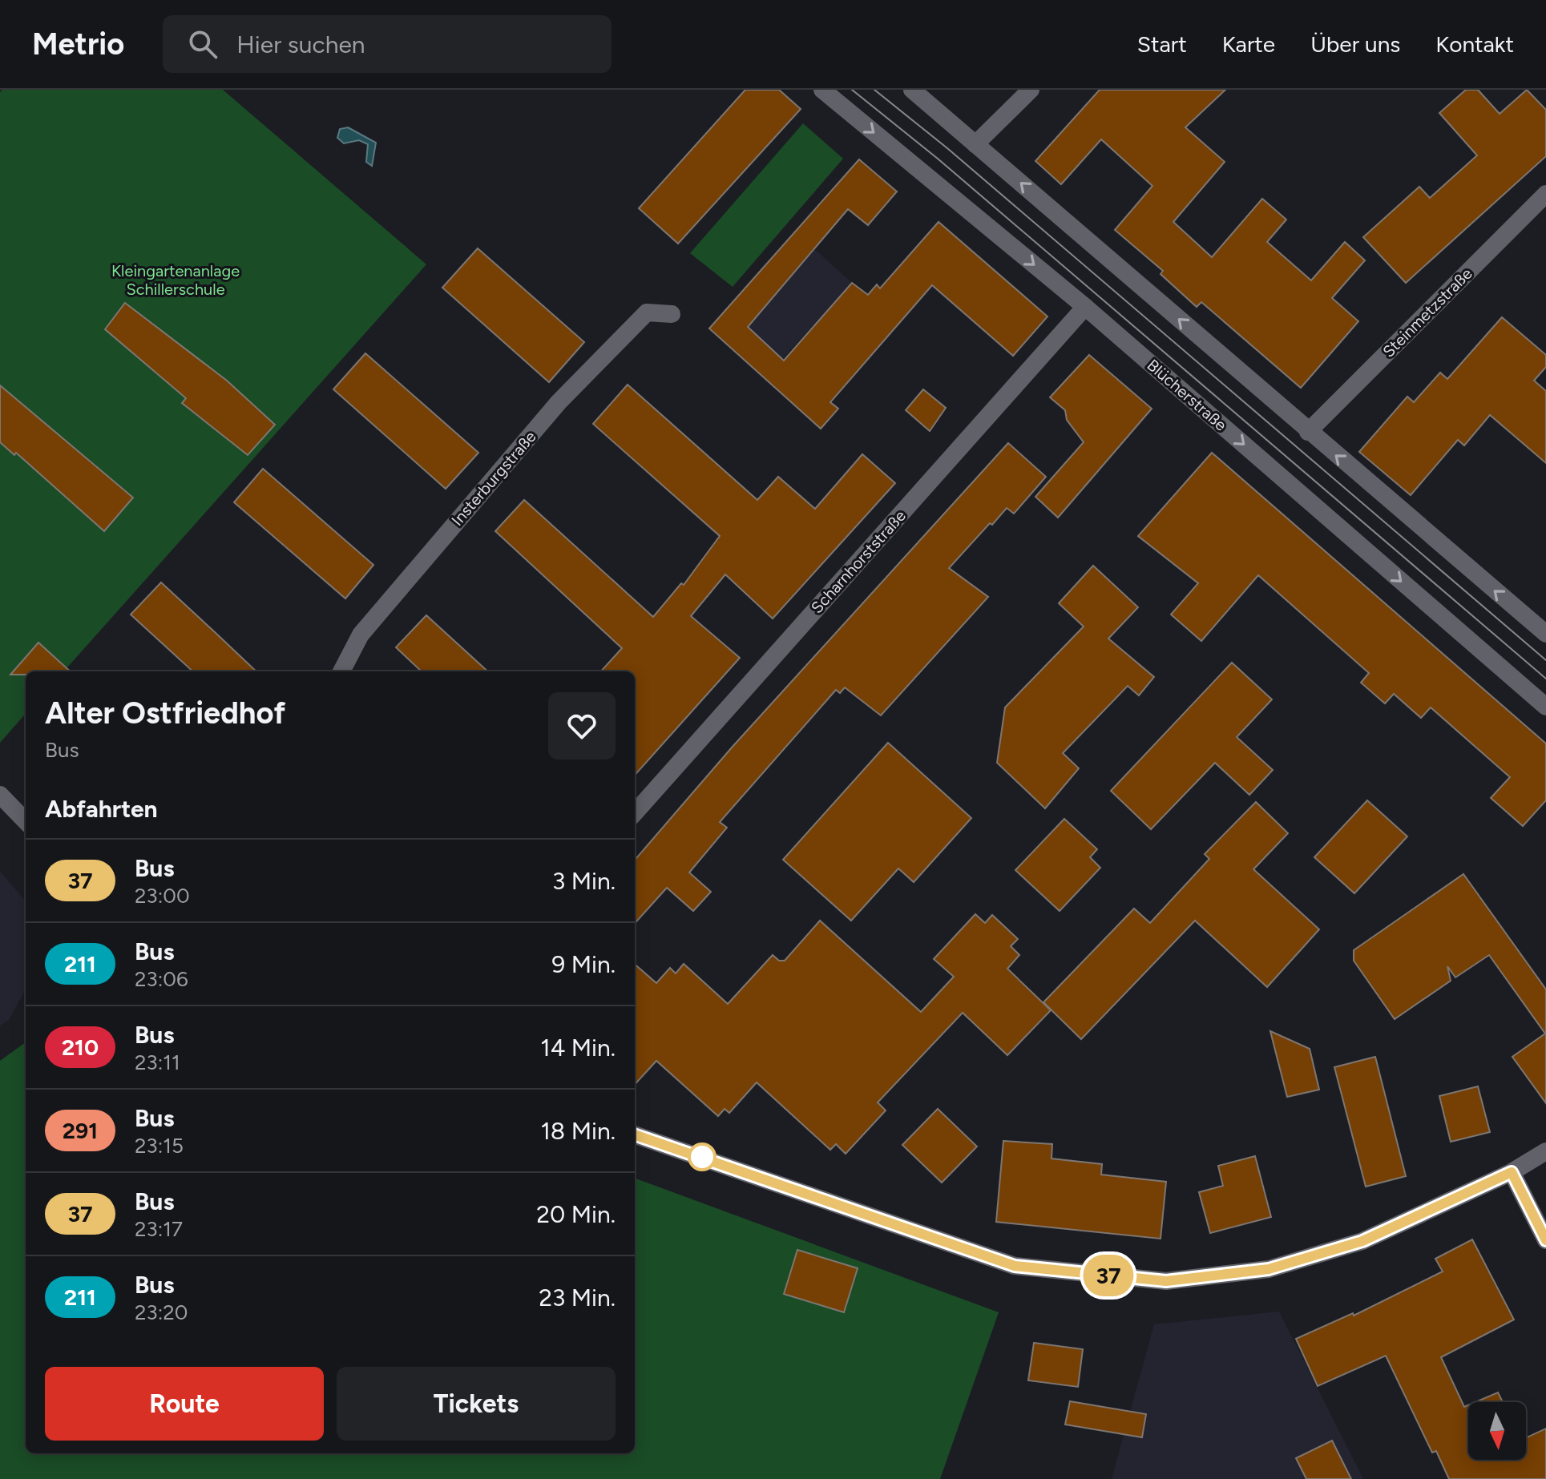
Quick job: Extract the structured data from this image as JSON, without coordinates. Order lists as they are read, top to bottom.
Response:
{
  "streets": {
    "street": [
      "Steinmetzstraße",
      "Blücherstraße",
      "Insterburgstraße",
      "Scharnhorststraße"
    ]
  },
  "crossings": [
    ["Blücherstraße", "Scharnhorststraße"]
  ],
  "parks": ["Kleingartenanlage Schillerschule"],
  "lines": ["bus line 37"],
  "north": "bottom",
  "page": {
    "header": "Metrio",
    "search": "Hier suchen",
    "nav": [
      "Start",
      "Karte",
      "Über uns",
      "Kontakt"
    ],
    "on_map": "37",
    "heading": [
      ["Alter Ostfriedhof", "Bus"],
      "Abfahrten"
    ],
    "list": [
      {
        "mark": "37",
        "name": "Bus",
        "note": "23:00",
        "value": "3 Min."
      },
      {
        "mark": "211",
        "name": "Bus",
        "note": "23:06",
        "value": "9 Min."
      },
      {
        "mark": "210",
        "name": "Bus",
        "note": "23:11",
        "value": "14 Min."
      },
      {
        "mark": "291",
        "name": "Bus",
        "note": "23:15",
        "value": "18 Min."
      },
      {
        "mark": "37",
        "name": "Bus",
        "note": "23:17",
        "value": "20 Min."
      },
      {
        "mark": "211",
        "name": "Bus",
        "note": "23:20",
        "value": "23 Min."
      }
    ],
    "buttons": ["Route", "Tickets"]
  }
}
